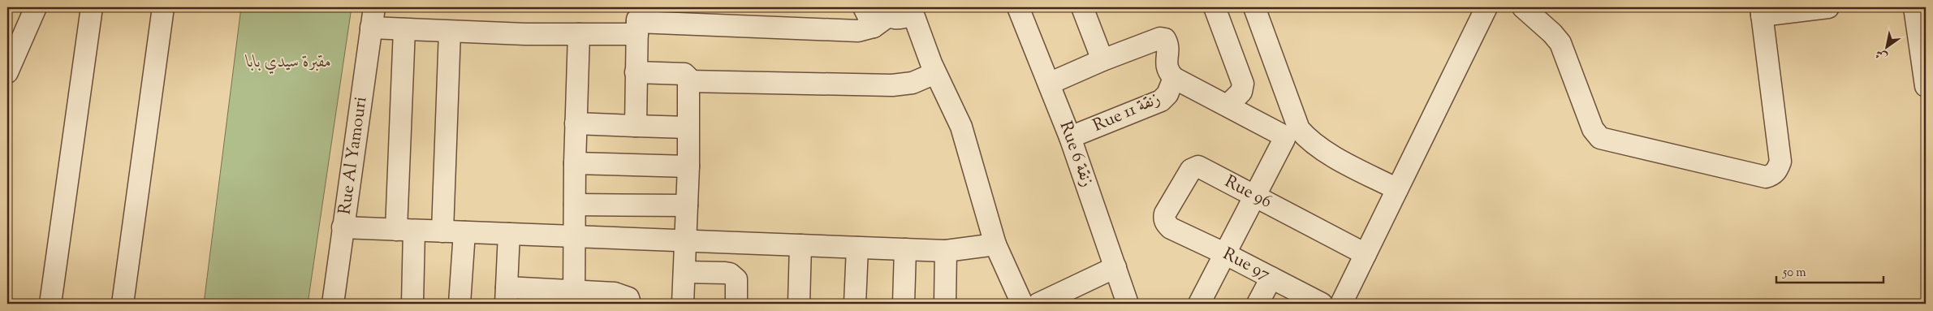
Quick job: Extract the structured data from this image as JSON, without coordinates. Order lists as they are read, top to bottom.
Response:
{
  "streets": {
    "street": [
      "Rue 11 زنقة",
      "Rue 6 زنقة",
      "Rue Al Yamouri",
      "Rue 96",
      "Rue 97"
    ]
  },
  "crossings": [
    ["Rue 11 زنقة", "Rue 6 زنقة"],
    ["Rue 96", "Rue 97"]
  ],
  "parks": ["مقبرة سيدي بابا"],
  "scale_bar": "50 m",
  "north": "bottom left"
}
